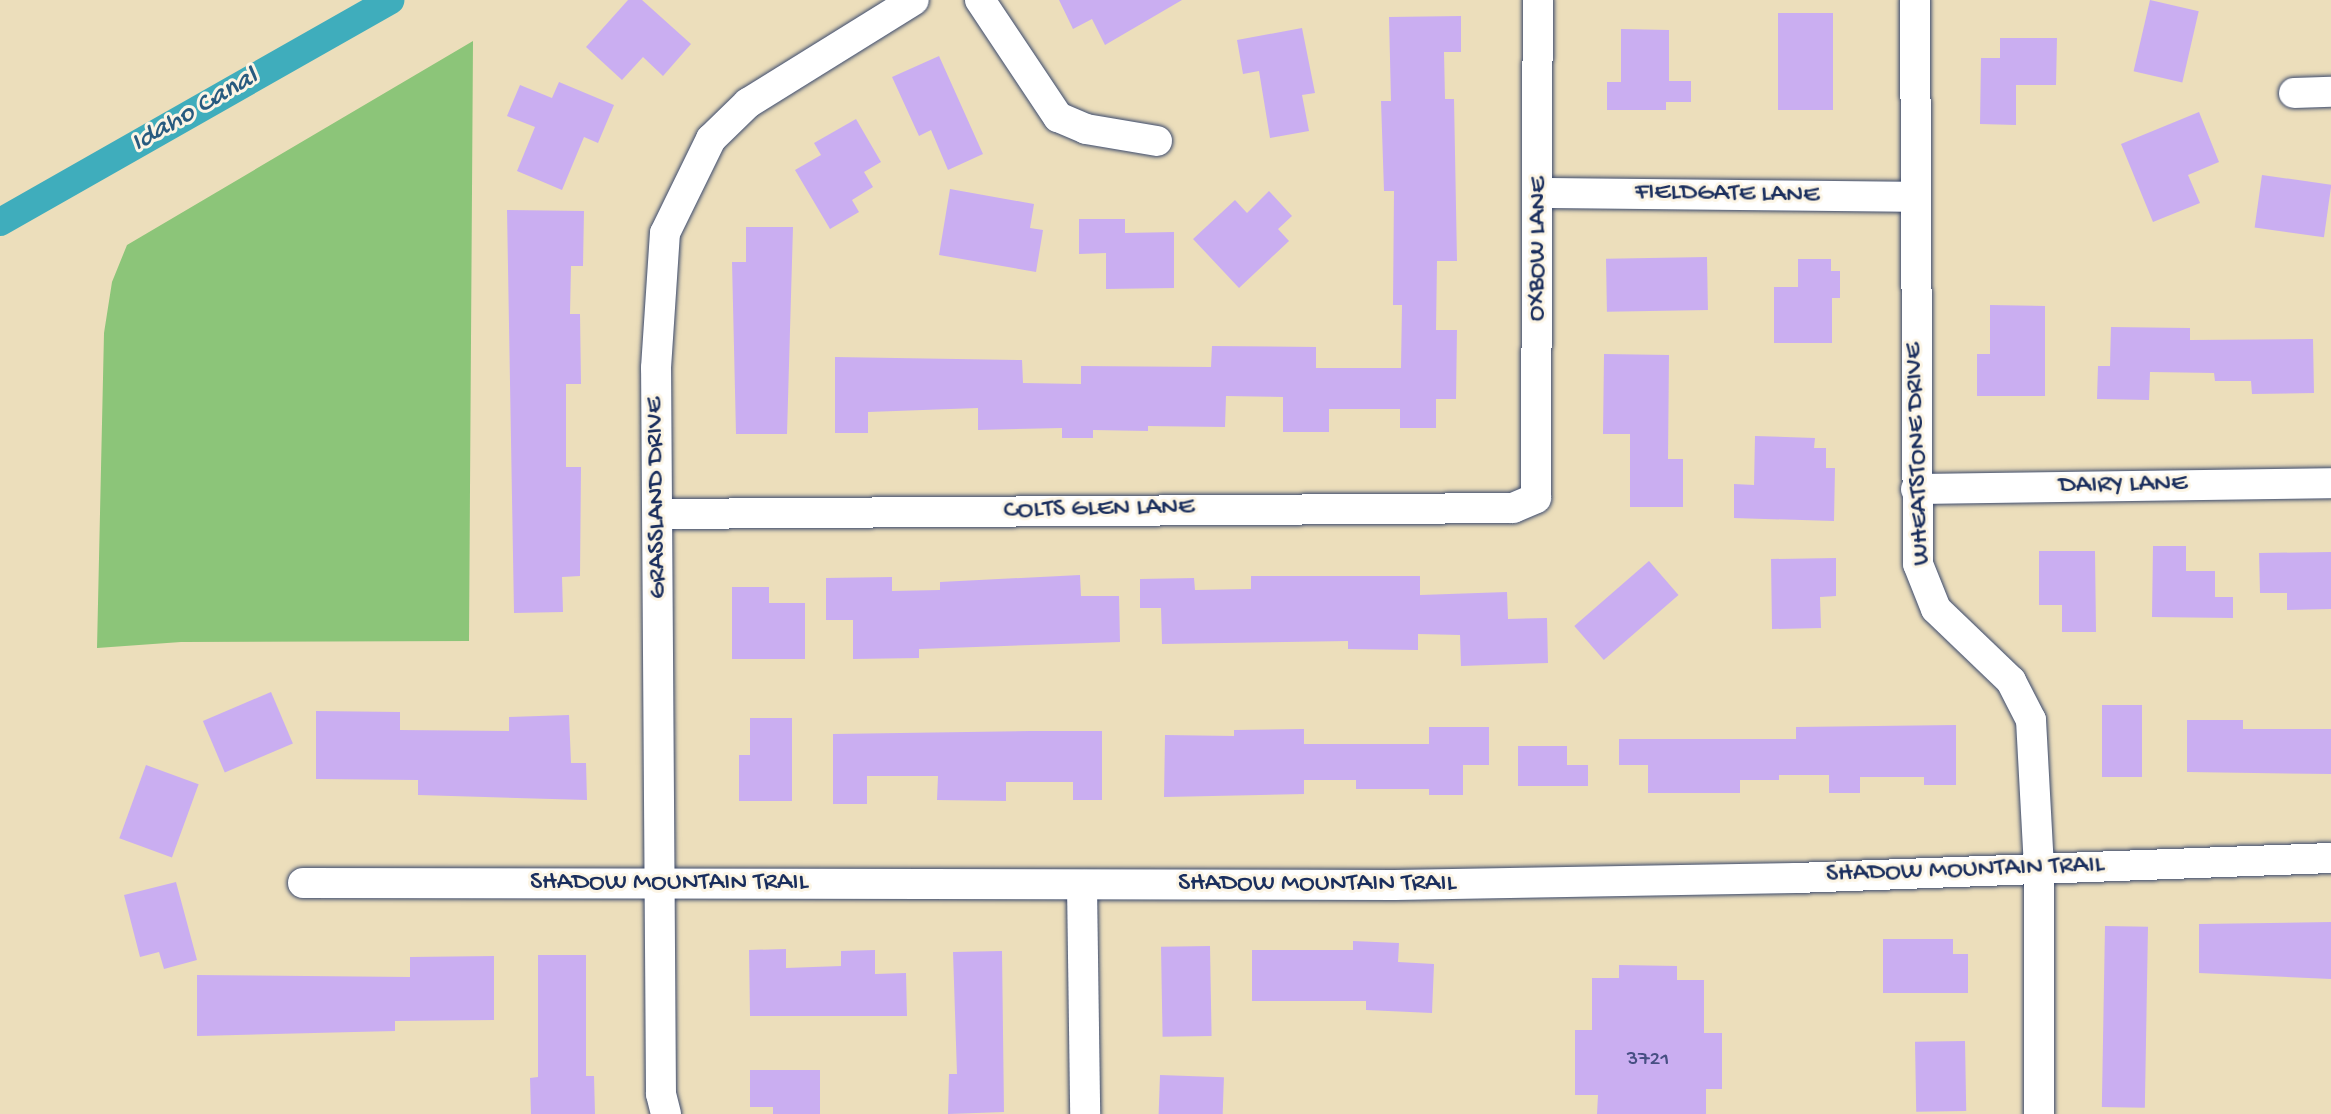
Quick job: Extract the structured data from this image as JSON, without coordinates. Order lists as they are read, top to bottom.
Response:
{
  "streets": {
    "street": [
      "FIELDGATE LANE",
      "OXBOW LANE",
      "WHEATSTONE DRIVE",
      "DAIRY LANE",
      "GRASSLAND DRIVE",
      "COLTS GLEN LANE",
      "SHADOW MOUNTAIN TRAIL"
    ]
  },
  "crossings": [
    ["FIELDGATE LANE", "OXBOW LANE"],
    ["FIELDGATE LANE", "WHEATSTONE DRIVE"],
    ["OXBOW LANE", "COLTS GLEN LANE"],
    ["WHEATSTONE DRIVE", "DAIRY LANE"],
    ["WHEATSTONE DRIVE", "SHADOW MOUNTAIN TRAIL"],
    ["GRASSLAND DRIVE", "COLTS GLEN LANE"],
    ["GRASSLAND DRIVE", "SHADOW MOUNTAIN TRAIL"]
  ],
  "water": ["Idaho Canal"],
  "house_numbers": ["3721"]
}
